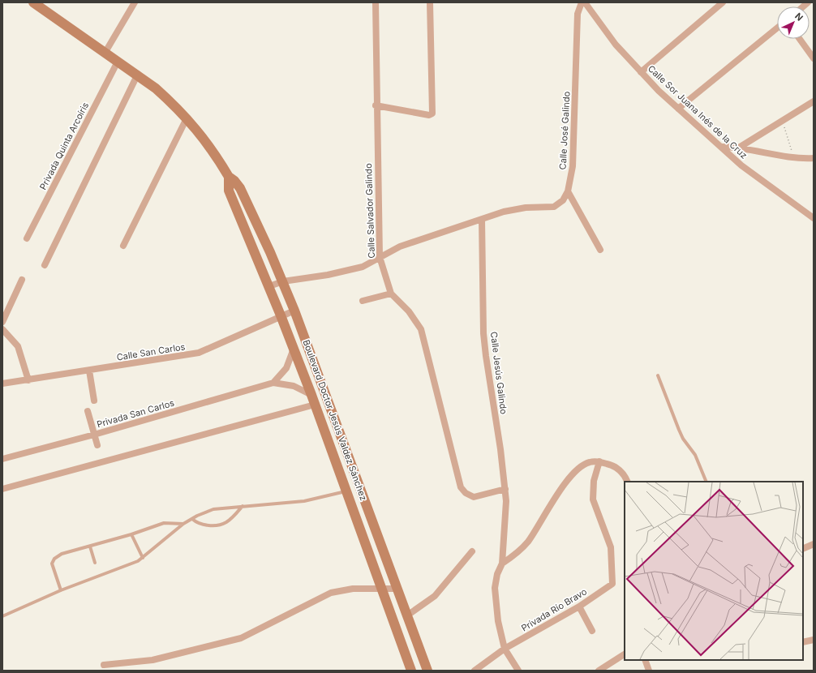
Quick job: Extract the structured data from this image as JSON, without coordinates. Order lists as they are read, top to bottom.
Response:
{
  "streets": {
    "main road": ["Boulevard Doctor Jesús Valdez Sánchez"],
    "street": [
      "Calle Sor Juana Inés de la Cruz",
      "Calle José Galindo",
      "Privada Quinta Arcoíris",
      "Calle Salvador Galindo",
      "Calle San Carlos",
      "Calle Jesús Galindo",
      "Privada San Carlos",
      "Privada Río Bravo"
    ]
  },
  "crossings": [
    ["Privada Quinta Arcoíris", "Boulevard Doctor Jesús Valdez Sánchez"],
    ["Calle Salvador Galindo", "Calle Jesús Galindo"],
    ["Calle San Carlos", "Boulevard Doctor Jesús Valdez Sánchez"],
    ["Calle Jesús Galindo", "Privada Río Bravo"],
    ["Privada San Carlos", "Boulevard Doctor Jesús Valdez Sánchez"]
  ],
  "north": "top right"
}
